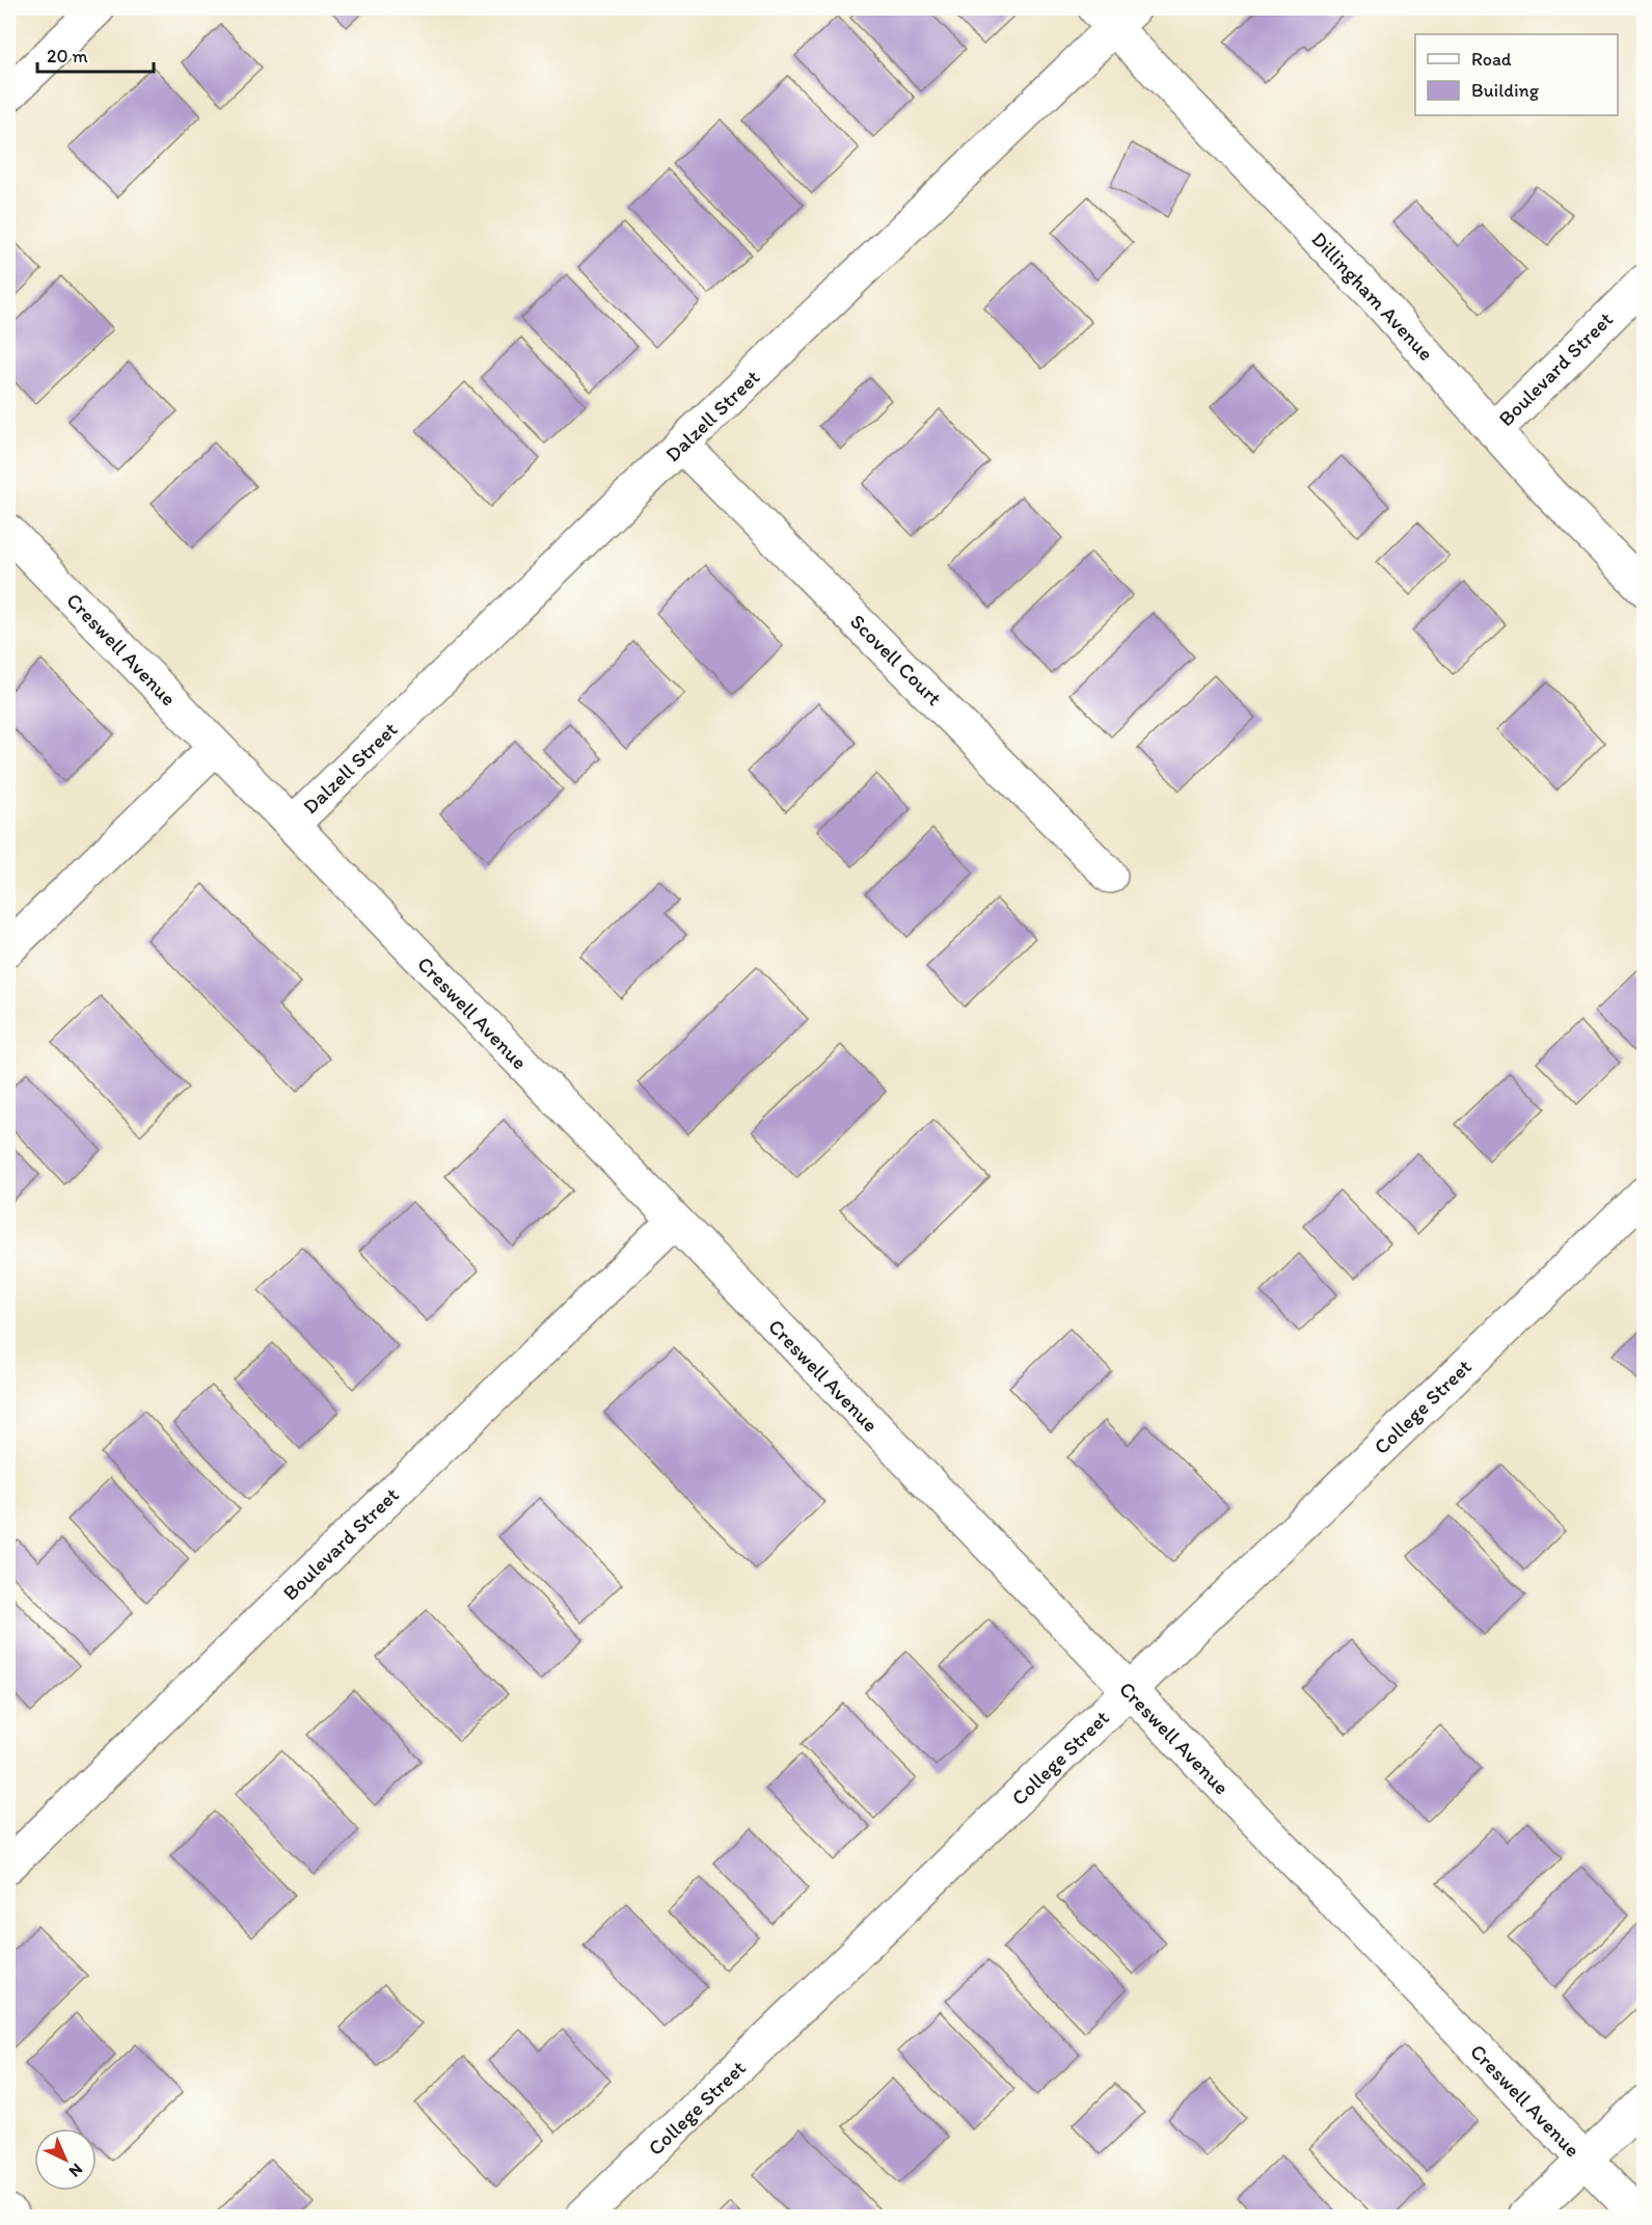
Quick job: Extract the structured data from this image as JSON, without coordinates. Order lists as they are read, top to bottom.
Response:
{
  "streets": {
    "street": [
      "Dillingham Avenue",
      "Boulevard Street",
      "Dalzell Street",
      "Creswell Avenue",
      "Scovell Court",
      "College Street"
    ]
  },
  "crossings": [
    ["Dillingham Avenue", "Boulevard Street"],
    ["Dillingham Avenue", "Dalzell Street"],
    ["Boulevard Street", "Creswell Avenue"],
    ["Dalzell Street", "Creswell Avenue"],
    ["Dalzell Street", "Scovell Court"],
    ["Creswell Avenue", "College Street"]
  ],
  "legend": ["Road", "Building"],
  "scale_bar": "20 m",
  "north": "bottom right"
}
